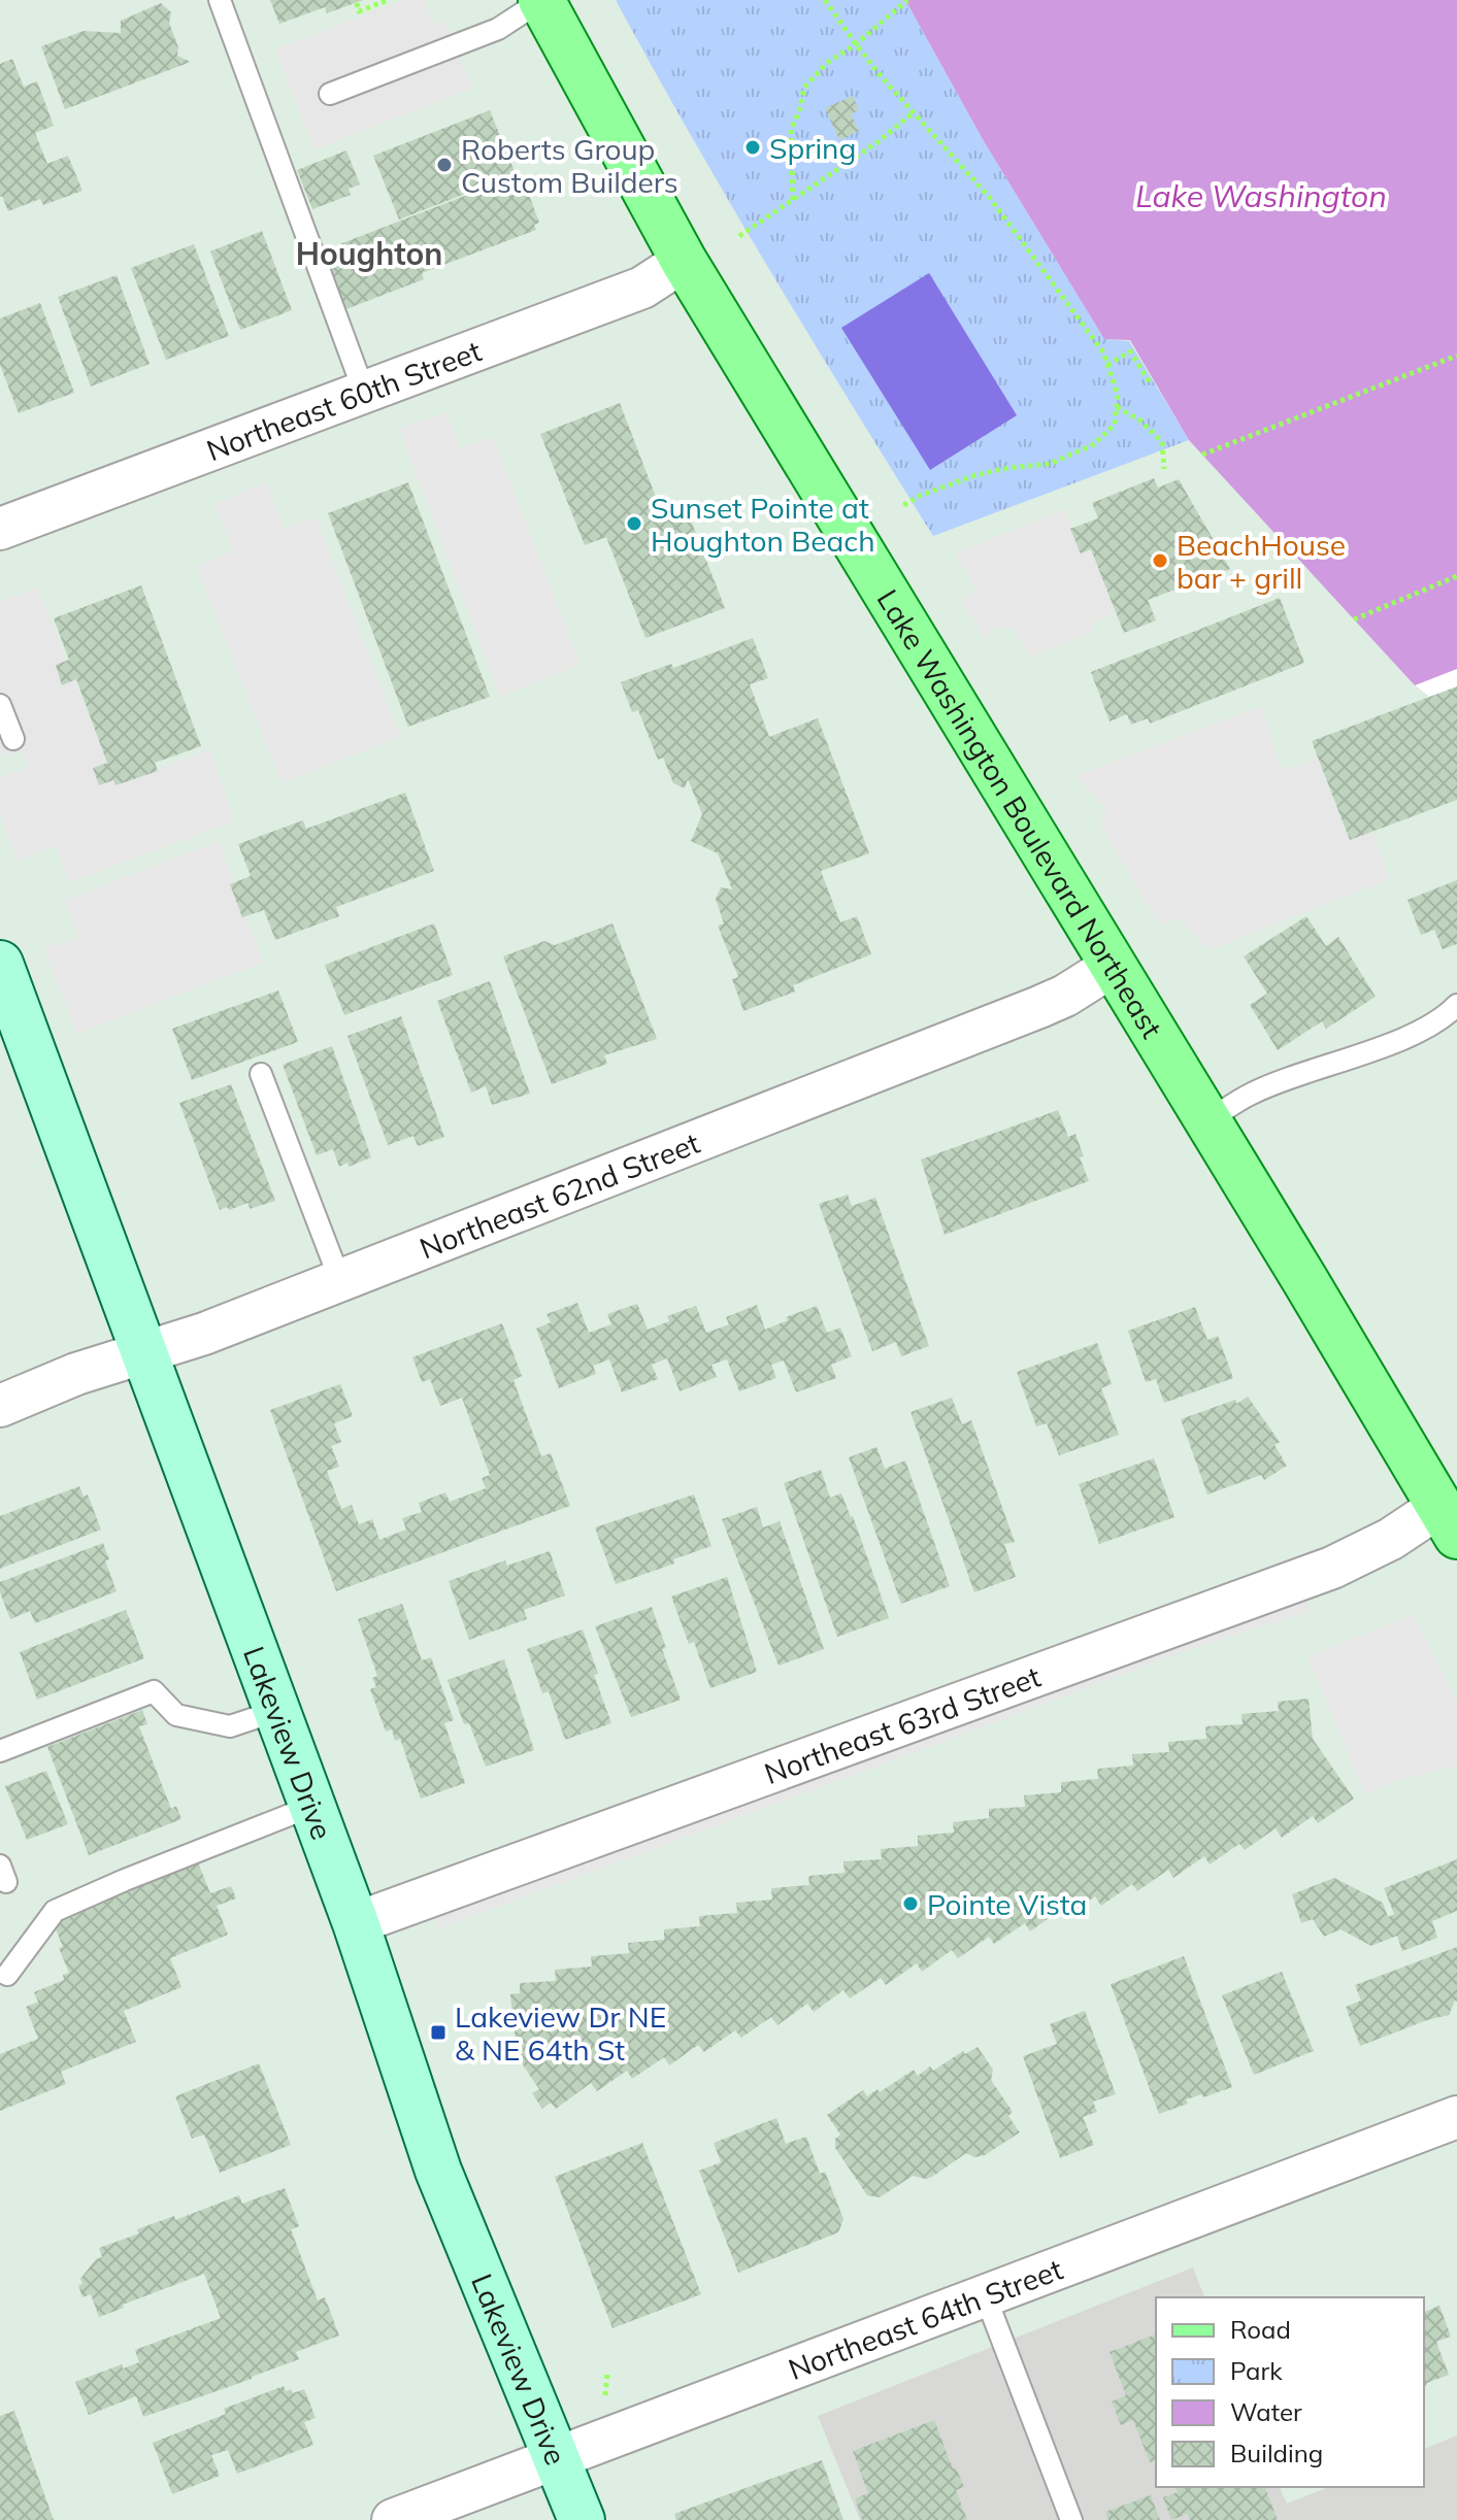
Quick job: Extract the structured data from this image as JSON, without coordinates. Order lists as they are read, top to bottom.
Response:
{
  "streets": {
    "main road": ["Lake Washington Boulevard Northeast"],
    "street": [
      "Northeast 60th Street",
      "Northeast 62nd Street",
      "Northeast 63rd Street",
      "Lakeview Drive",
      "Northeast 64th Street"
    ]
  },
  "crossings": [
    ["Northeast 60th Street", "Lake Washington Boulevard Northeast"],
    ["Lake Washington Boulevard Northeast", "Northeast 62nd Street"],
    ["Lake Washington Boulevard Northeast", "Northeast 63rd Street"],
    ["Northeast 62nd Street", "Lakeview Drive"],
    ["Northeast 63rd Street", "Lakeview Drive"],
    ["Lakeview Drive", "Northeast 64th Street"]
  ],
  "districts": ["Houghton"],
  "water": ["Lake Washington"],
  "places": {
    "other": [
      "Spring",
      "Roberts Group Custom Builders",
      "Sunset Pointe at Houghton Beach",
      "BeachHouse bar + grill",
      "Pointe Vista"
    ],
    "transit": ["Lakeview Dr NE & NE 64th St"]
  },
  "legend": [
    "Road",
    "Park",
    "Water",
    "Building"
  ]
}
